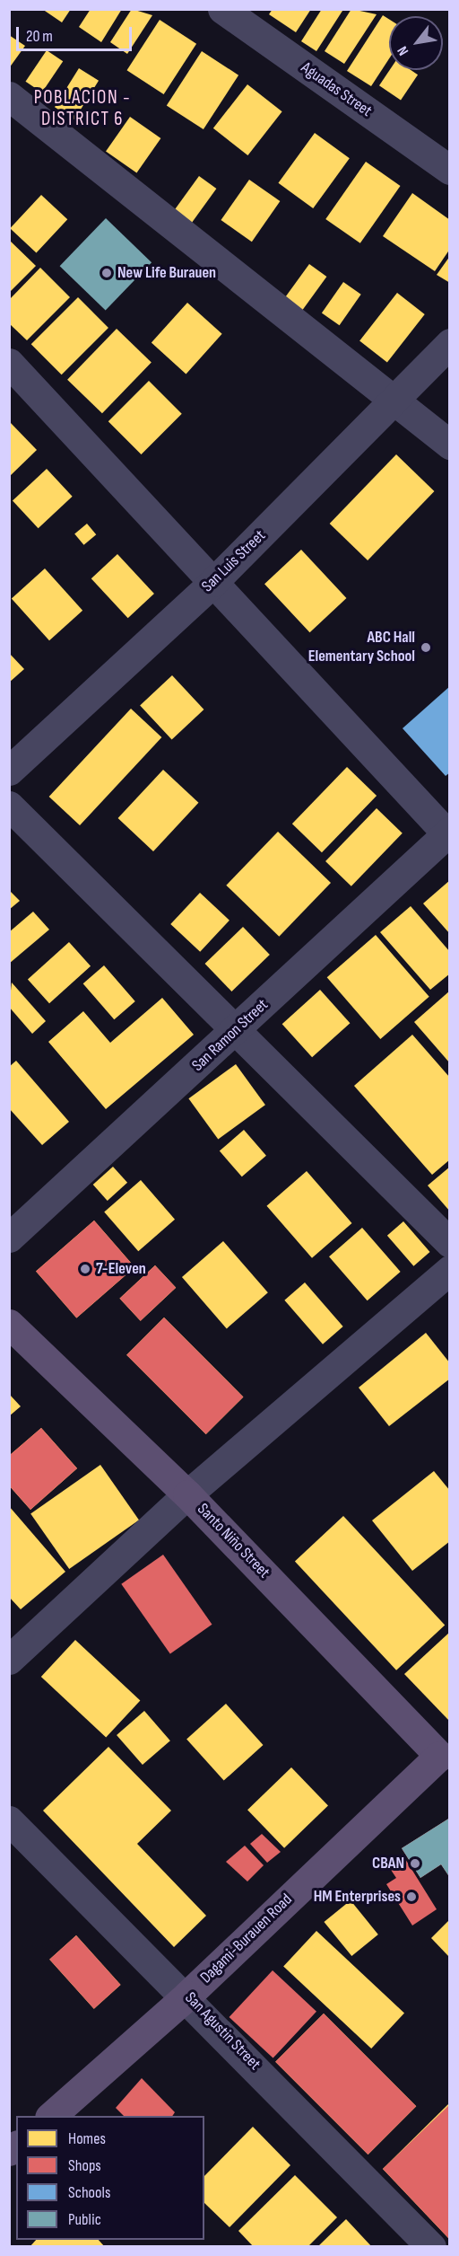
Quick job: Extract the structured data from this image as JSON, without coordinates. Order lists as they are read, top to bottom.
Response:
{
  "streets": {
    "main road": ["Santo Niño Street", "Dagami-Burauen Road"],
    "street": [
      "Aguadas Street",
      "San Luis Street",
      "San Ramon Street",
      "San Agustin Street"
    ]
  },
  "crossings": [
    ["Santo Niño Street", "Dagami-Burauen Road"],
    ["Dagami-Burauen Road", "San Agustin Street"]
  ],
  "districts": ["POBLACION - DISTRICT 6"],
  "places": [
    "New Life Burauen",
    "ABC Hall Elementary School",
    "7-Eleven",
    "CBAN",
    "HM Enterprises"
  ],
  "legend": [
    "Homes",
    "Shops",
    "Schools",
    "Public"
  ],
  "scale_bar": "20 m",
  "north": "bottom left"
}
